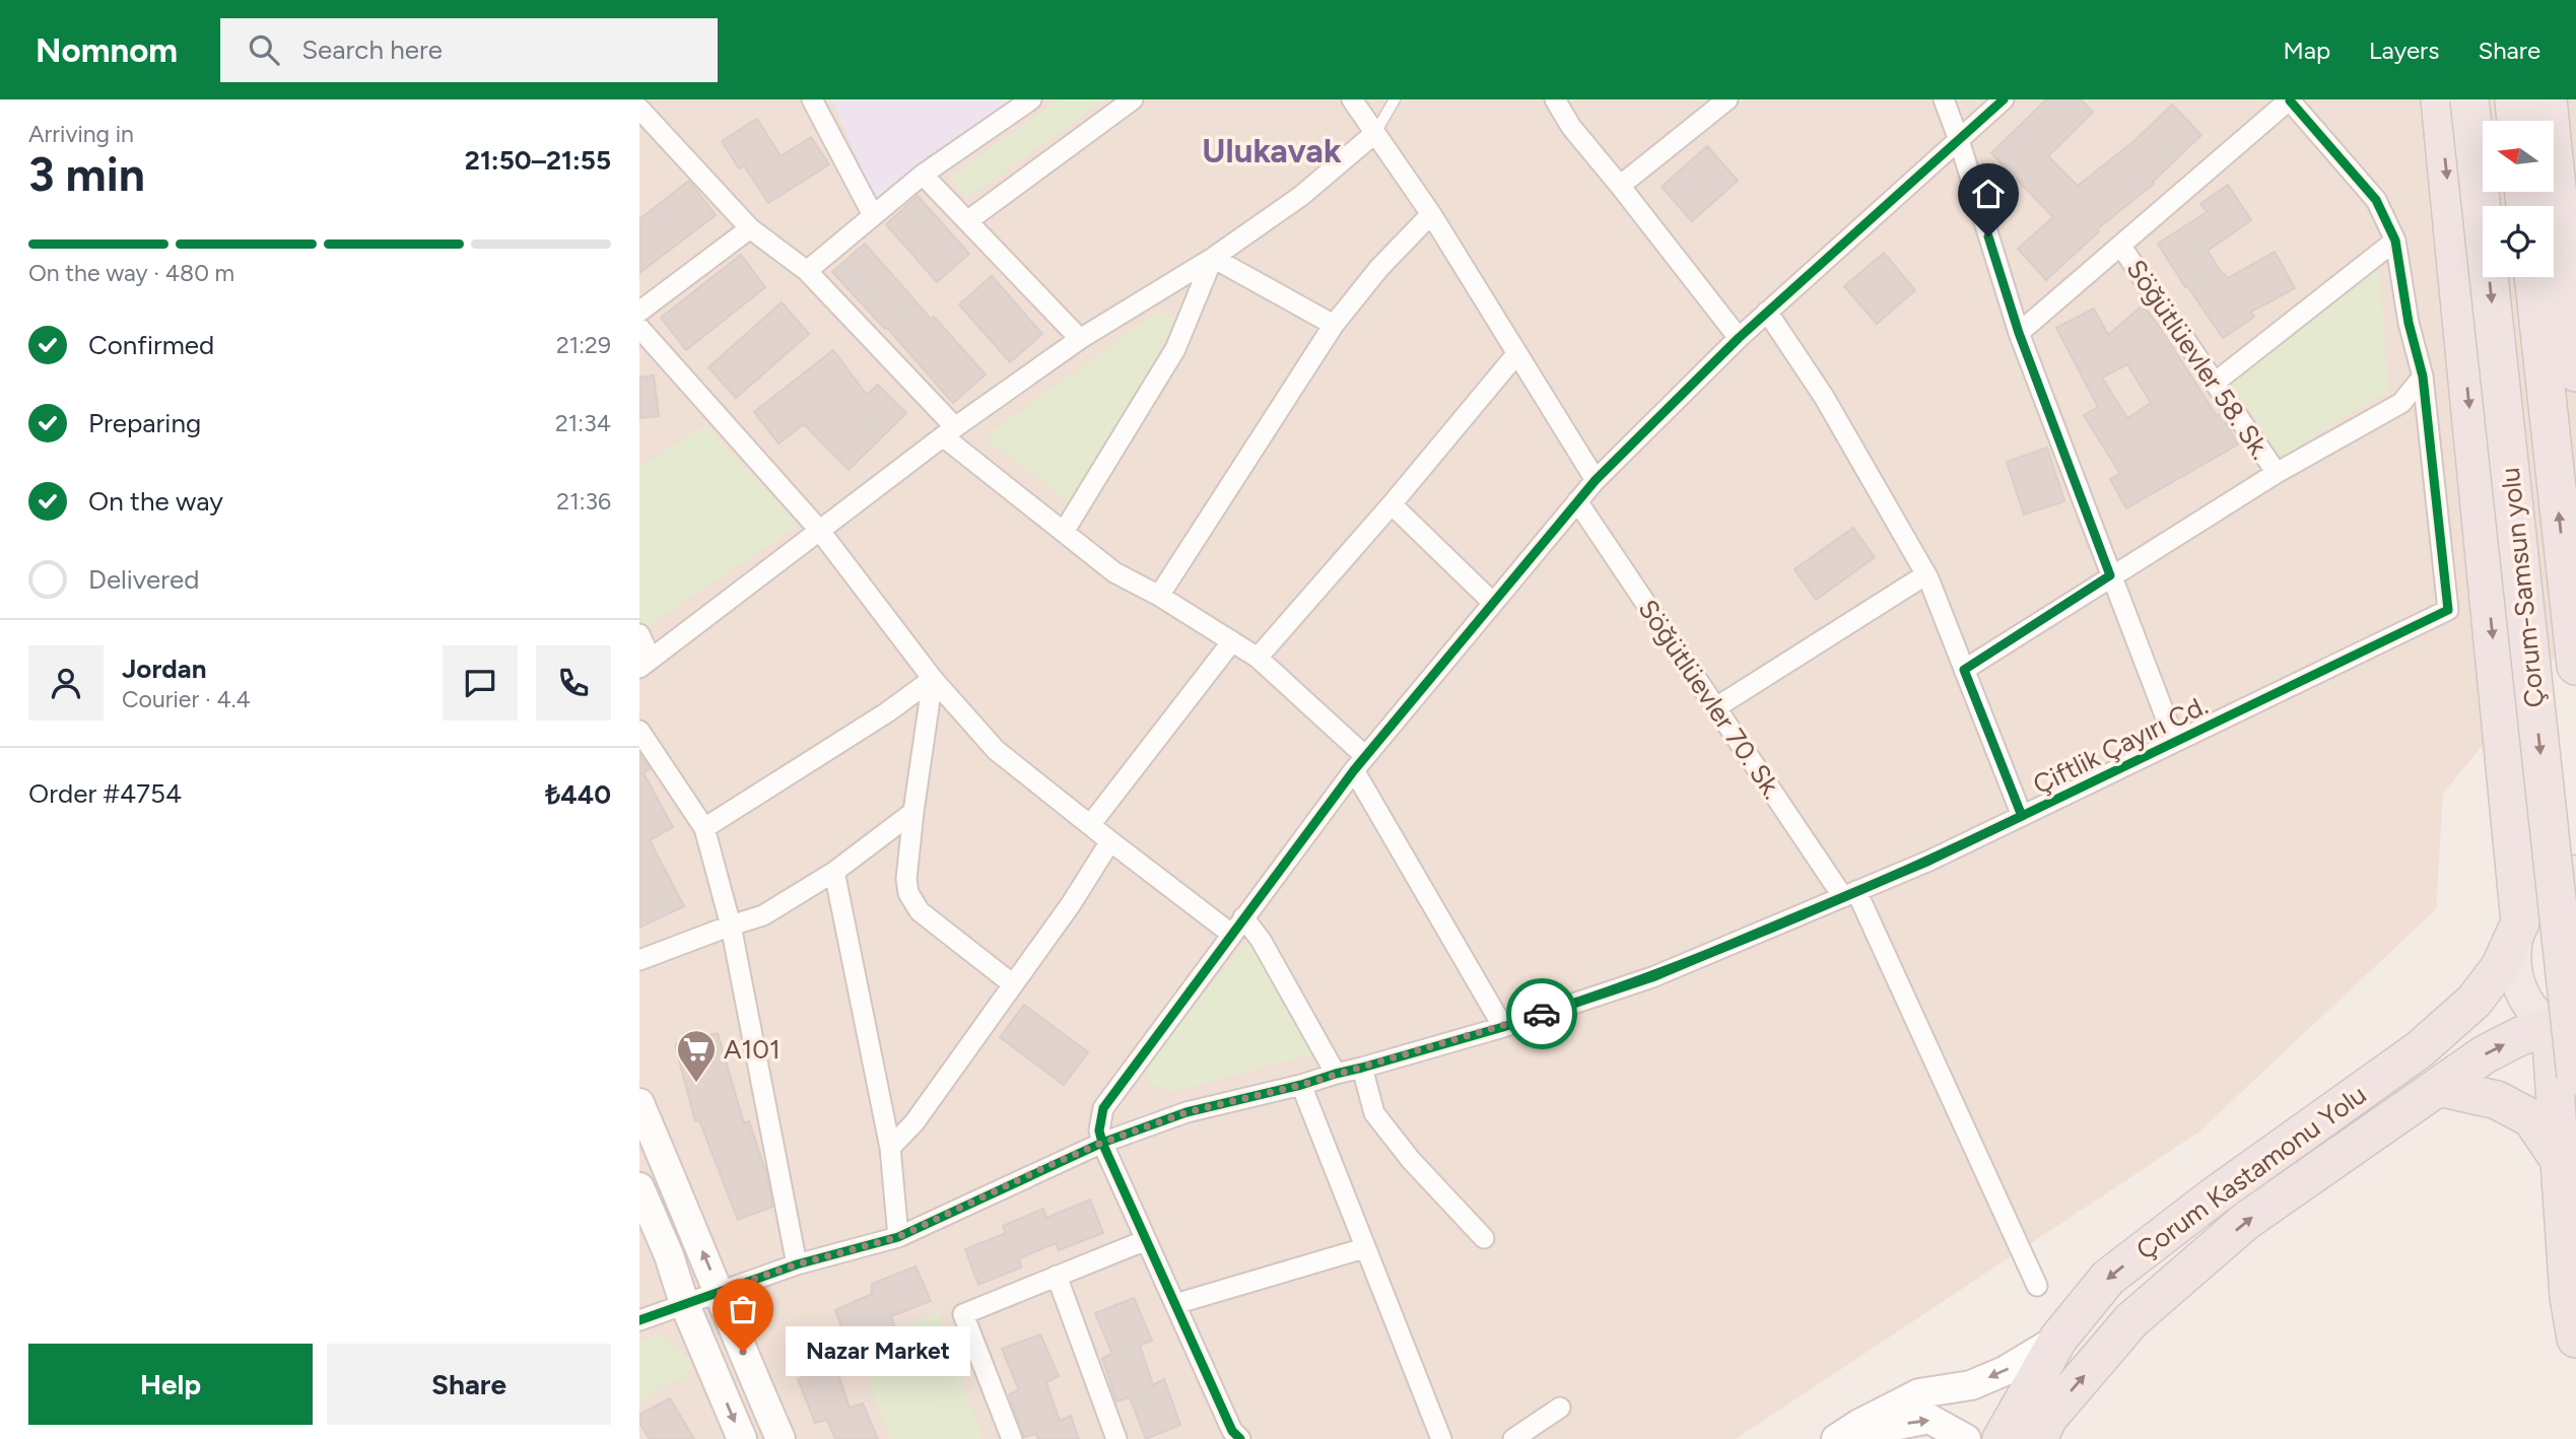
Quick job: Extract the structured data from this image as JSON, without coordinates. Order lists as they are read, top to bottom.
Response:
{
  "streets": {
    "highway": ["Çorum-Samsun yolu", "Çorum Kastamonu Yolu"],
    "street": ["Söğütlüevler 58. Sk.", "Söğütlüevler 70. Sk.", "Çiftlik Çayırı Cd."]
  },
  "crossings": [
    ["Söğütlüevler 70. Sk.", "Çiftlik Çayırı Cd."]
  ],
  "districts": ["Ulukavak"],
  "places": {
    "supermarket": ["A101"],
    "other": ["Nazar Market"]
  },
  "north": "left",
  "page": {
    "header": "Nomnom",
    "search": "Search here",
    "nav": ["Map", "Layers", "Share"],
    "heading": ["3 min", "Arriving in", "21:50–21:55"],
    "panel": [
      "Jordan",
      "Courier · 4.4",
      "Order #4754",
      "₺440"
    ],
    "bar": "On the way · 480 m",
    "list": [
      ["Confirmed", "21:29"],
      ["Preparing", "21:34"],
      ["On the way", "21:36"],
      "Delivered"
    ],
    "bubble": "Nazar Market",
    "buttons": ["Help", "Share"]
  }
}
